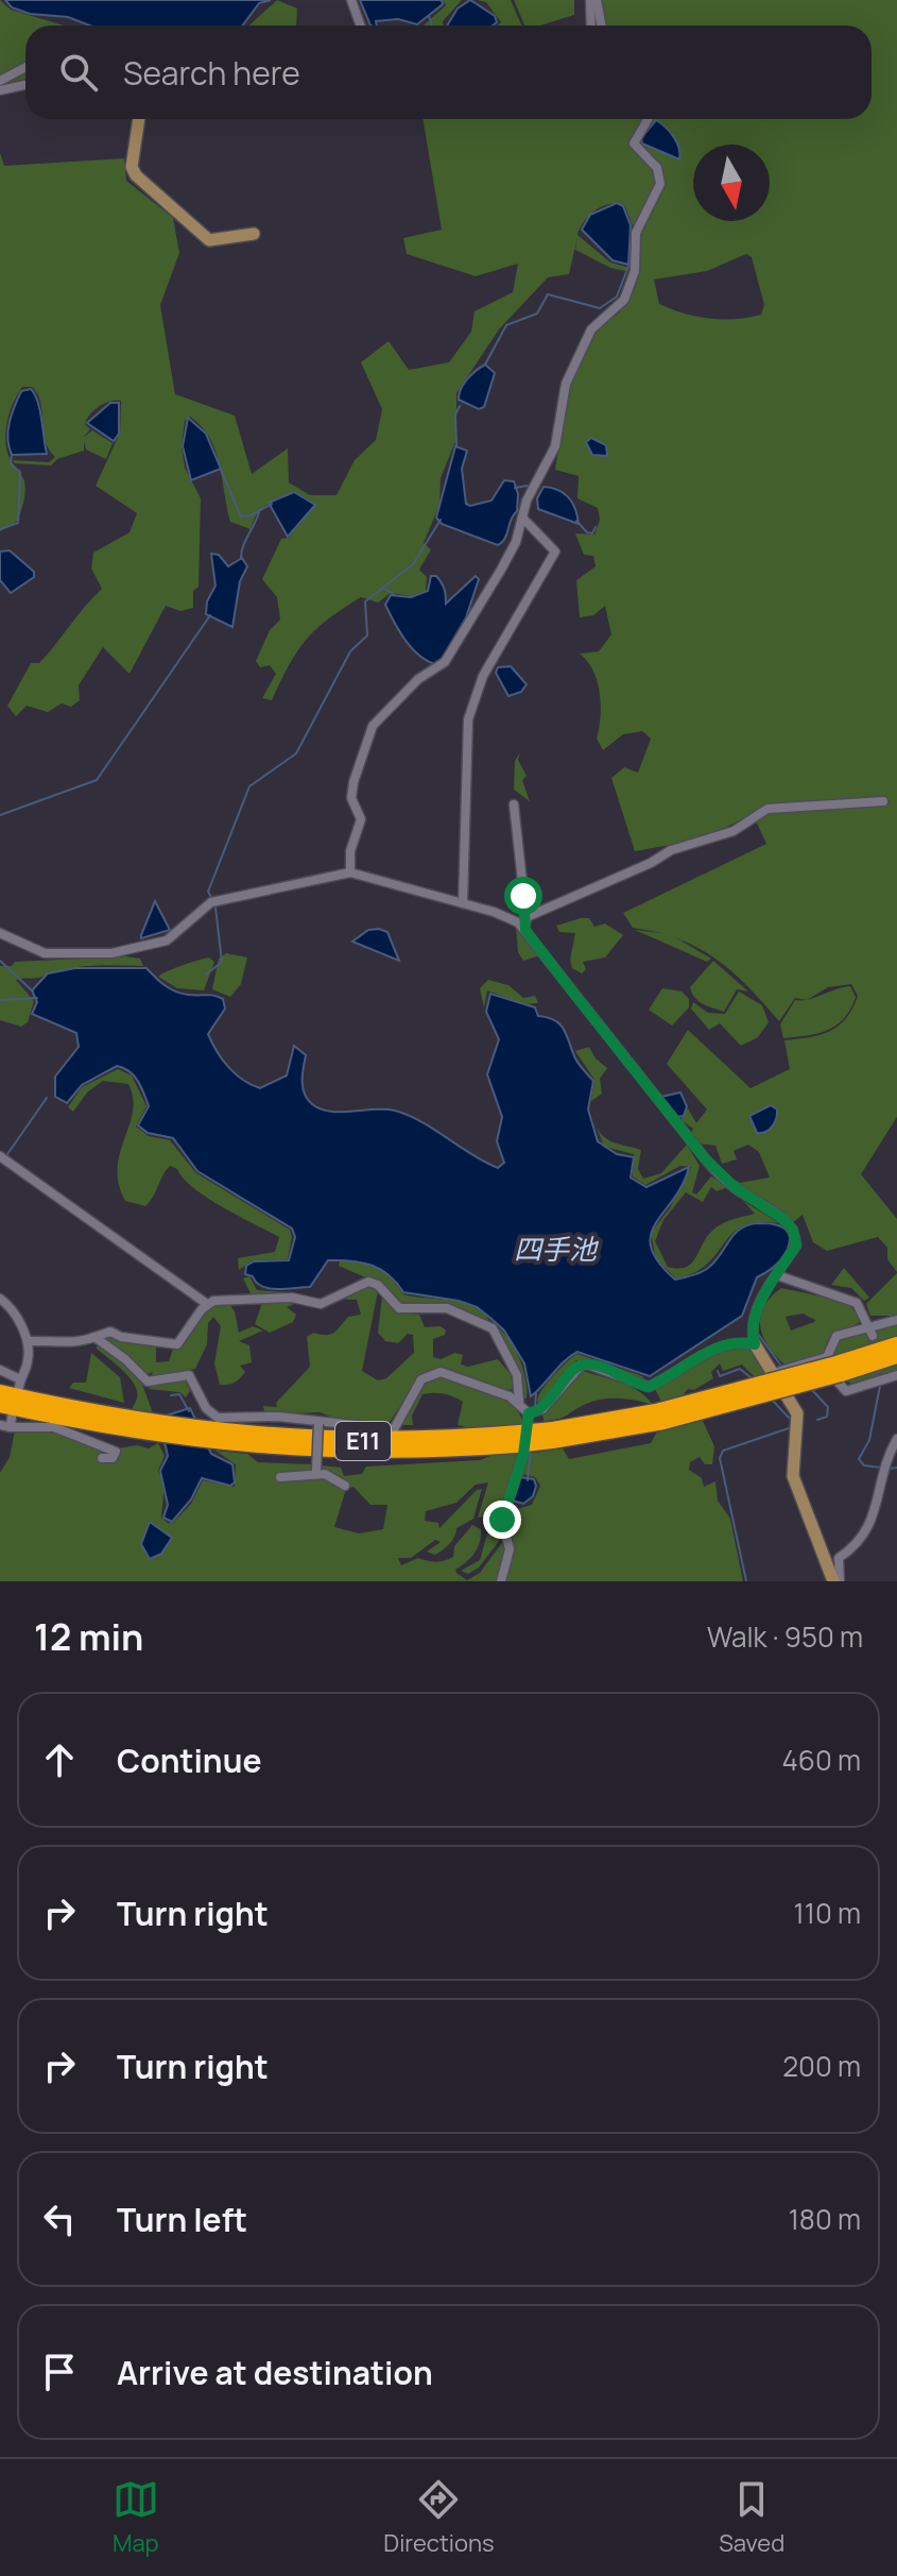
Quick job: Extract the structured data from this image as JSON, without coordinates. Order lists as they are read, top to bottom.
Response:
{
  "streets": {
    "highway": ["E11"]
  },
  "water": ["四手池"],
  "north": "bottom",
  "page": {
    "search": "Search here",
    "heading": ["12 min", "Walk · 950 m"],
    "list": [
      ["Continue", "460 m"],
      ["Turn right", "110 m"],
      ["Turn right", "200 m"],
      ["Turn left", "180 m"],
      "Arrive at destination"
    ],
    "nav": ["Map", "Directions", "Saved"]
  }
}
